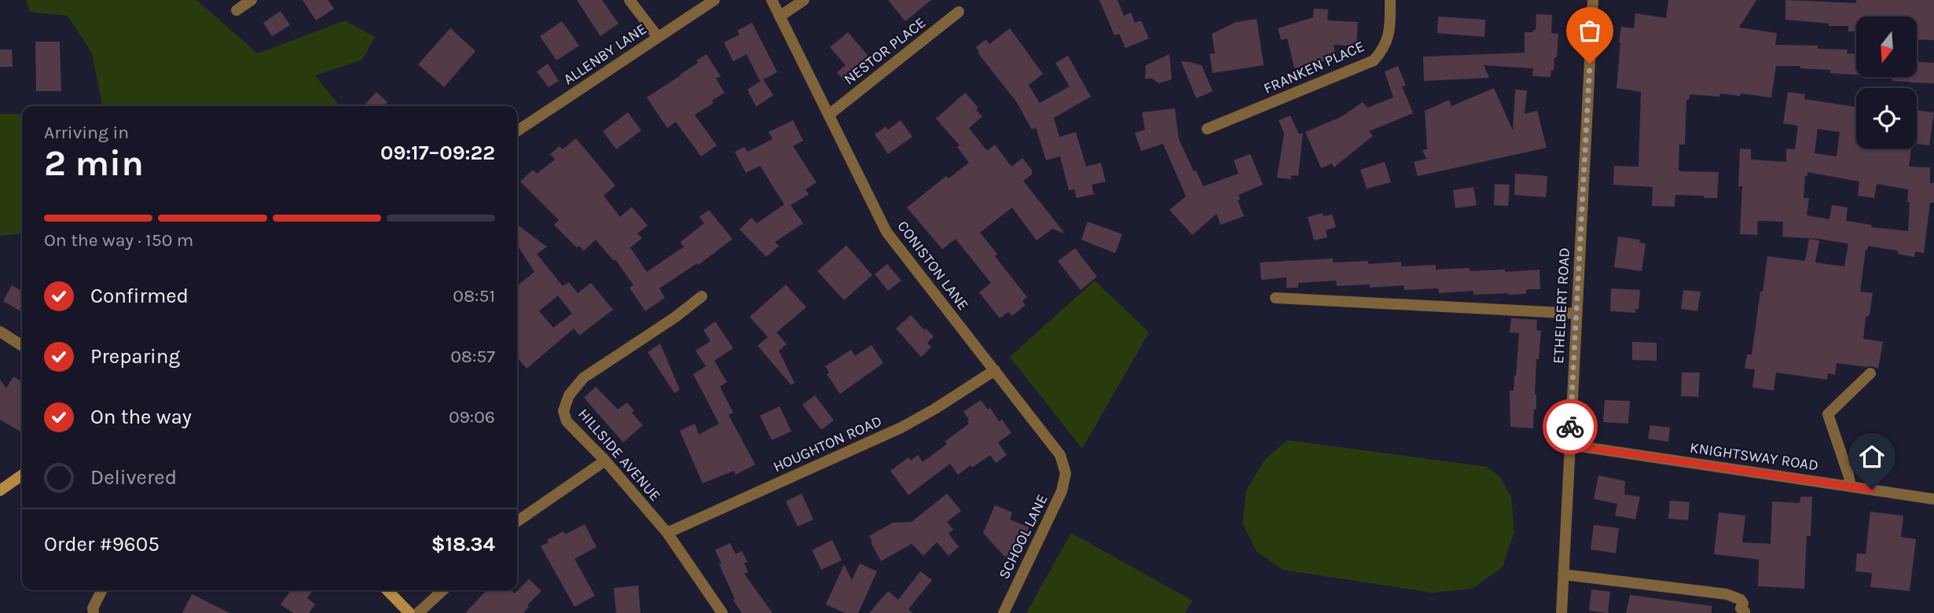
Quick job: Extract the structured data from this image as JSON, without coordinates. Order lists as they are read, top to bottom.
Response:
{
  "streets": {
    "street": [
      "NESTOR PLACE",
      "ALLENBY LANE",
      "FRANKEN PLACE",
      "CONISTON LANE",
      "ETHELBERT ROAD",
      "HOUGHTON ROAD",
      "HILLSIDE AVENUE",
      "KNIGHTSWAY ROAD",
      "SCHOOL LANE"
    ]
  },
  "crossings": [
    ["NESTOR PLACE", "CONISTON LANE"],
    ["CONISTON LANE", "HOUGHTON ROAD"],
    ["CONISTON LANE", "SCHOOL LANE"],
    ["ETHELBERT ROAD", "KNIGHTSWAY ROAD"],
    ["HOUGHTON ROAD", "HILLSIDE AVENUE"]
  ],
  "north": "bottom",
  "page": {
    "heading": ["2 min", "Arriving in", "09:17–09:22"],
    "panel": ["Order #9605", "$18.34"],
    "bar": "On the way · 150 m",
    "list": [
      ["Confirmed", "08:51"],
      ["Preparing", "08:57"],
      ["On the way", "09:06"],
      "Delivered"
    ]
  }
}
